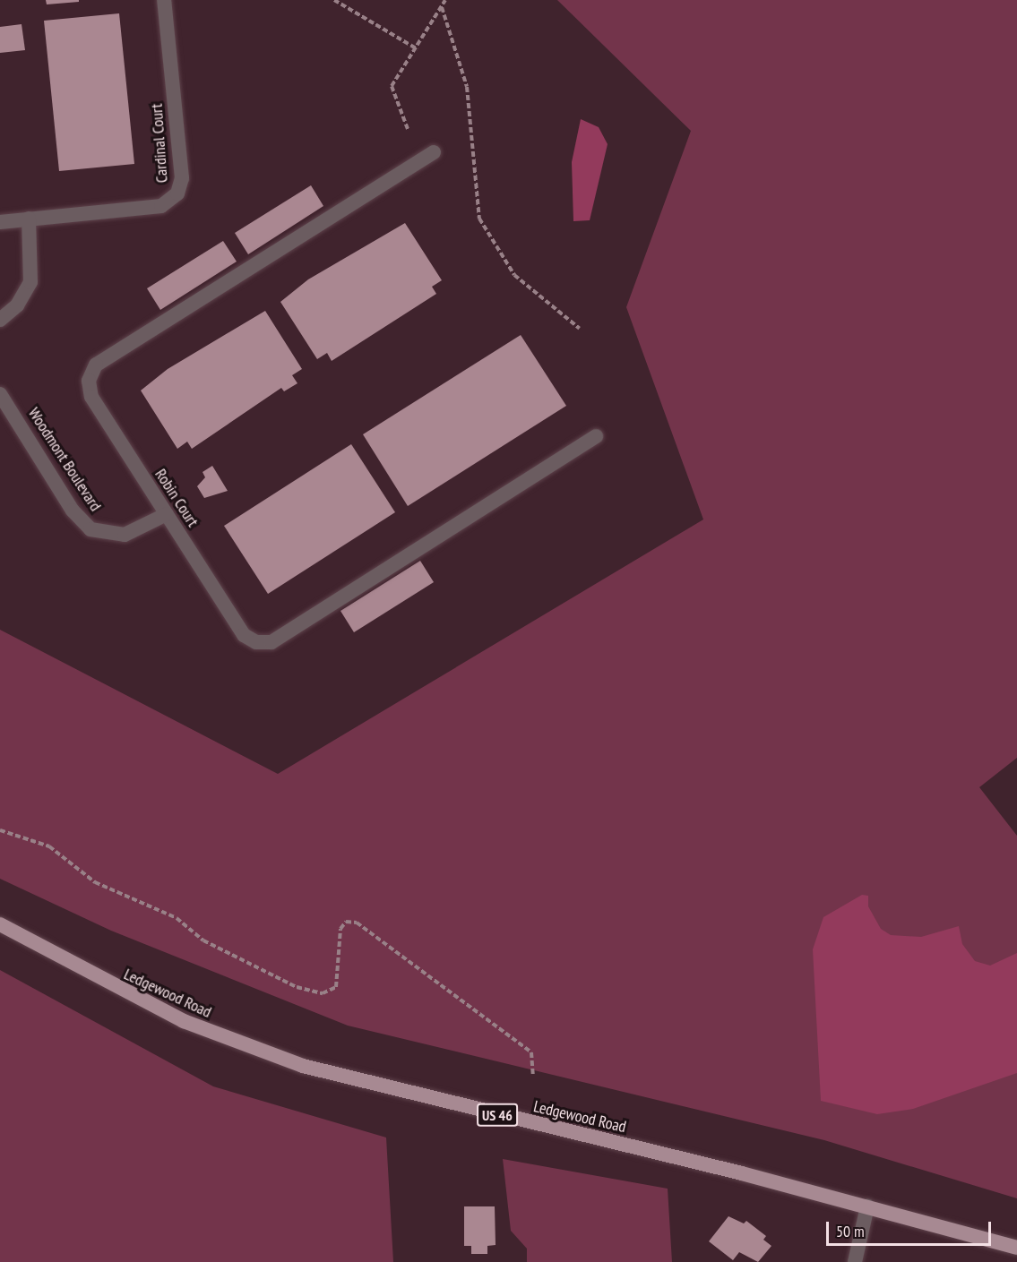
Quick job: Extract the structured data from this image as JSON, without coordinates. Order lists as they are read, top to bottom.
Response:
{
  "streets": {
    "main road": ["Ledgewood Road", "US 46"],
    "street": ["Cardinal Court", "Woodmont Boulevard", "Robin Court"]
  },
  "crossings": [
    ["Woodmont Boulevard", "Robin Court"]
  ],
  "scale_bar": "50 m"
}
